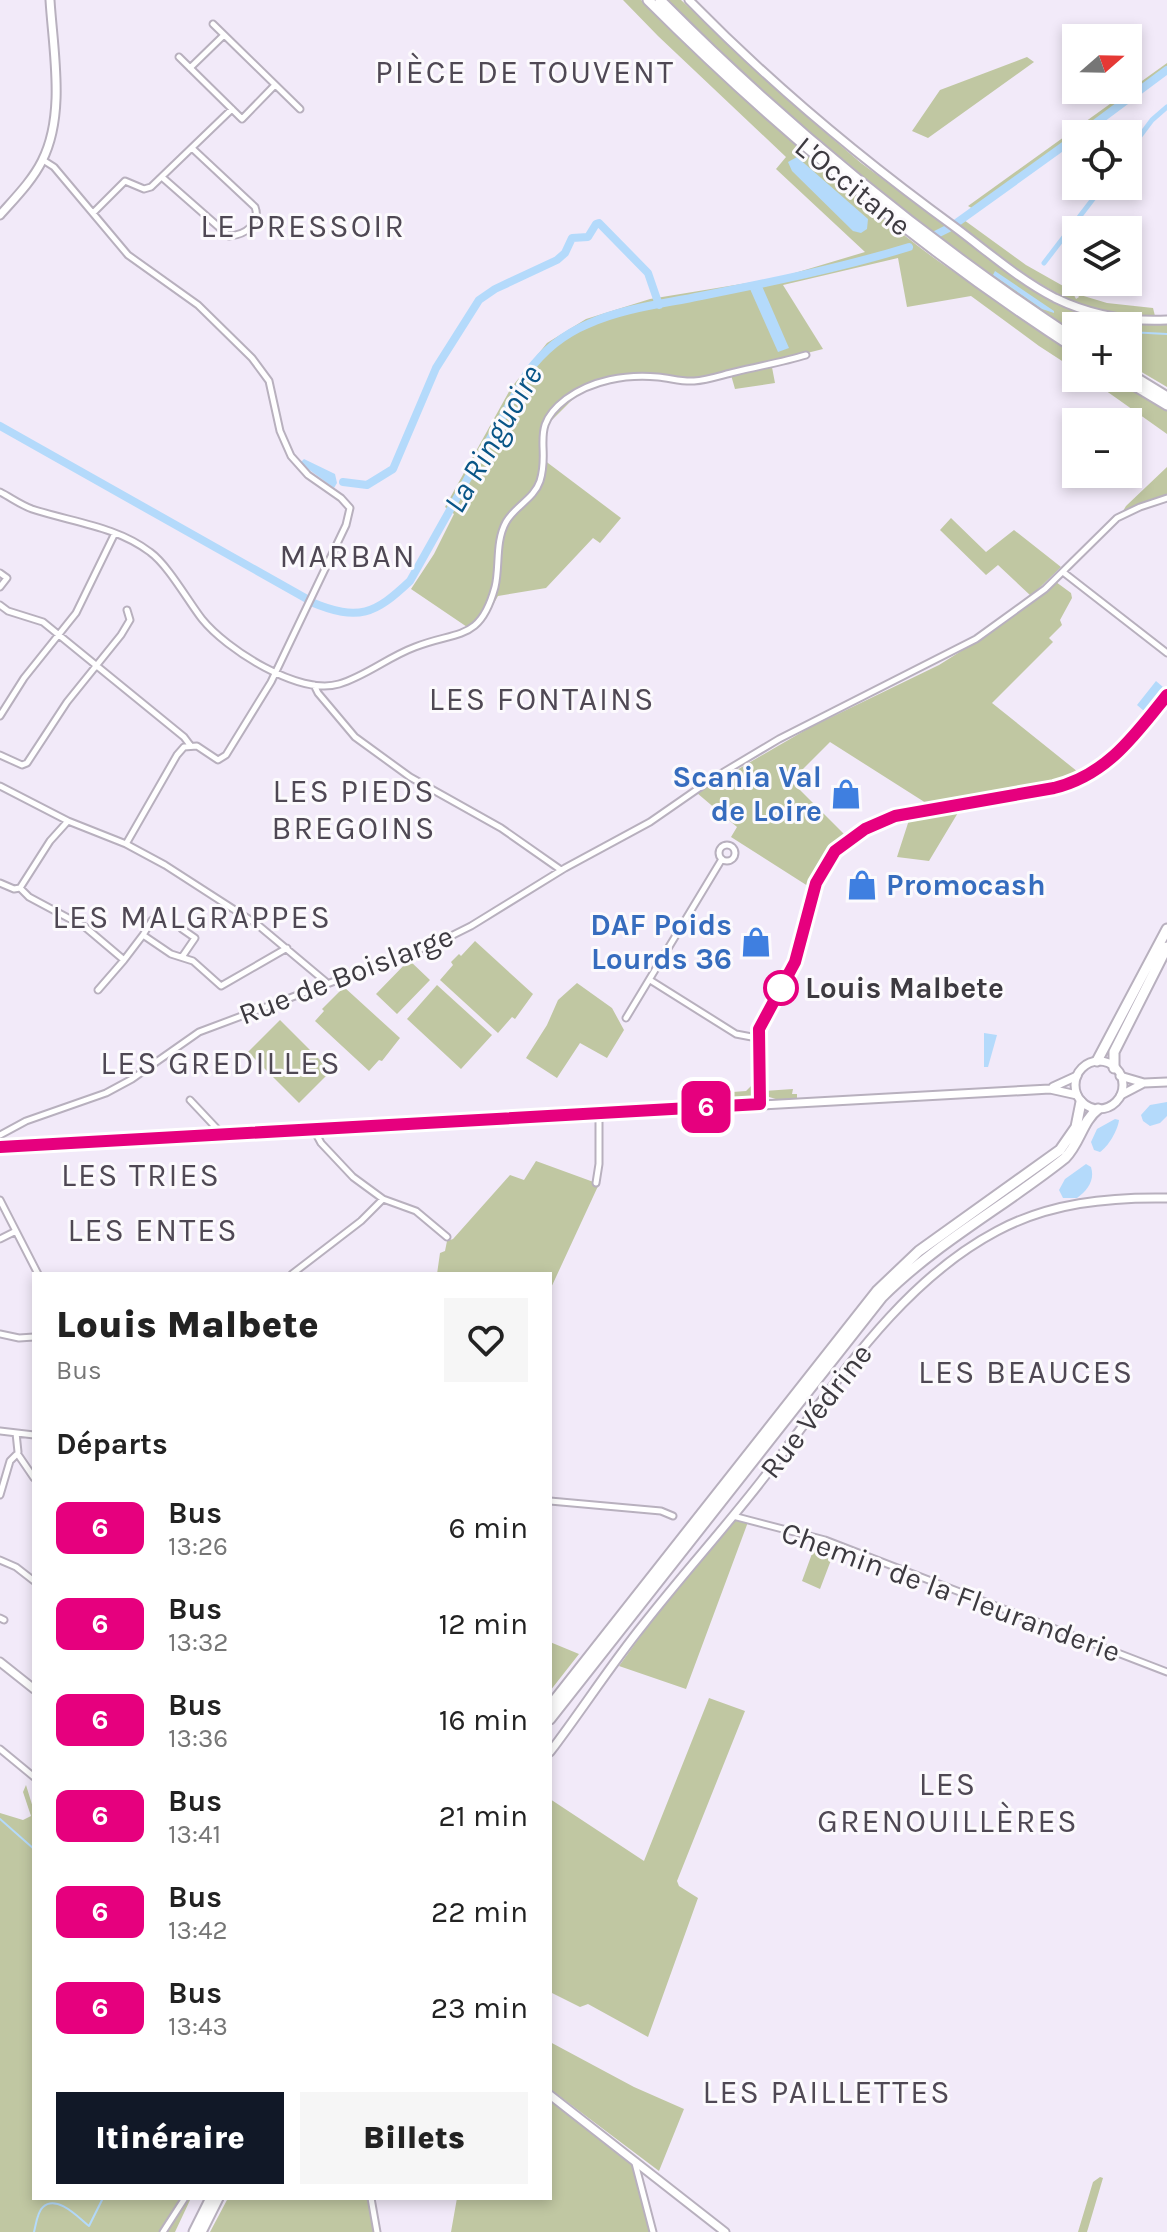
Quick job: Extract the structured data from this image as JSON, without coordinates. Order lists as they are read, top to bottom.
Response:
{
  "streets": {
    "highway": ["L'Occitane"],
    "main road": ["Rue Védrine"],
    "street": ["Rue de Boislarge", "Chemin de la Fleuranderie"]
  },
  "crossings": [
    ["Rue Védrine", "Chemin de la Fleuranderie"]
  ],
  "districts": [
    "PIÈCE DE TOUVENT",
    "LE PRESSOIR",
    "MARBAN",
    "LES FONTAINS",
    "LES PIEDS BREGOINS",
    "LES MALGRAPPES",
    "LES GREDILLES",
    "LES TRIES",
    "LES ENTES",
    "LES BEAUCES",
    "LES GRENOUILLÈRES",
    "LES PAILLETTES"
  ],
  "water": ["La Ringuoire"],
  "places": {
    "shop": ["Scania Val de Loire", "Promocash", "DAF Poids Lourds 36"],
    "other": ["Louis Malbete"]
  },
  "lines": ["bus line 6"],
  "north": "right",
  "page": {
    "on_map": "6",
    "map_buttons": ["+", "−"],
    "heading": [
      ["Louis Malbete", "Bus"],
      "Départs"
    ],
    "list": [
      {
        "mark": "6",
        "name": "Bus",
        "note": "13:26",
        "value": "6 min"
      },
      {
        "mark": "6",
        "name": "Bus",
        "note": "13:32",
        "value": "12 min"
      },
      {
        "mark": "6",
        "name": "Bus",
        "note": "13:36",
        "value": "16 min"
      },
      {
        "mark": "6",
        "name": "Bus",
        "note": "13:41",
        "value": "21 min"
      },
      {
        "mark": "6",
        "name": "Bus",
        "note": "13:42",
        "value": "22 min"
      },
      {
        "mark": "6",
        "name": "Bus",
        "note": "13:43",
        "value": "23 min"
      }
    ],
    "buttons": ["Itinéraire", "Billets"]
  }
}
